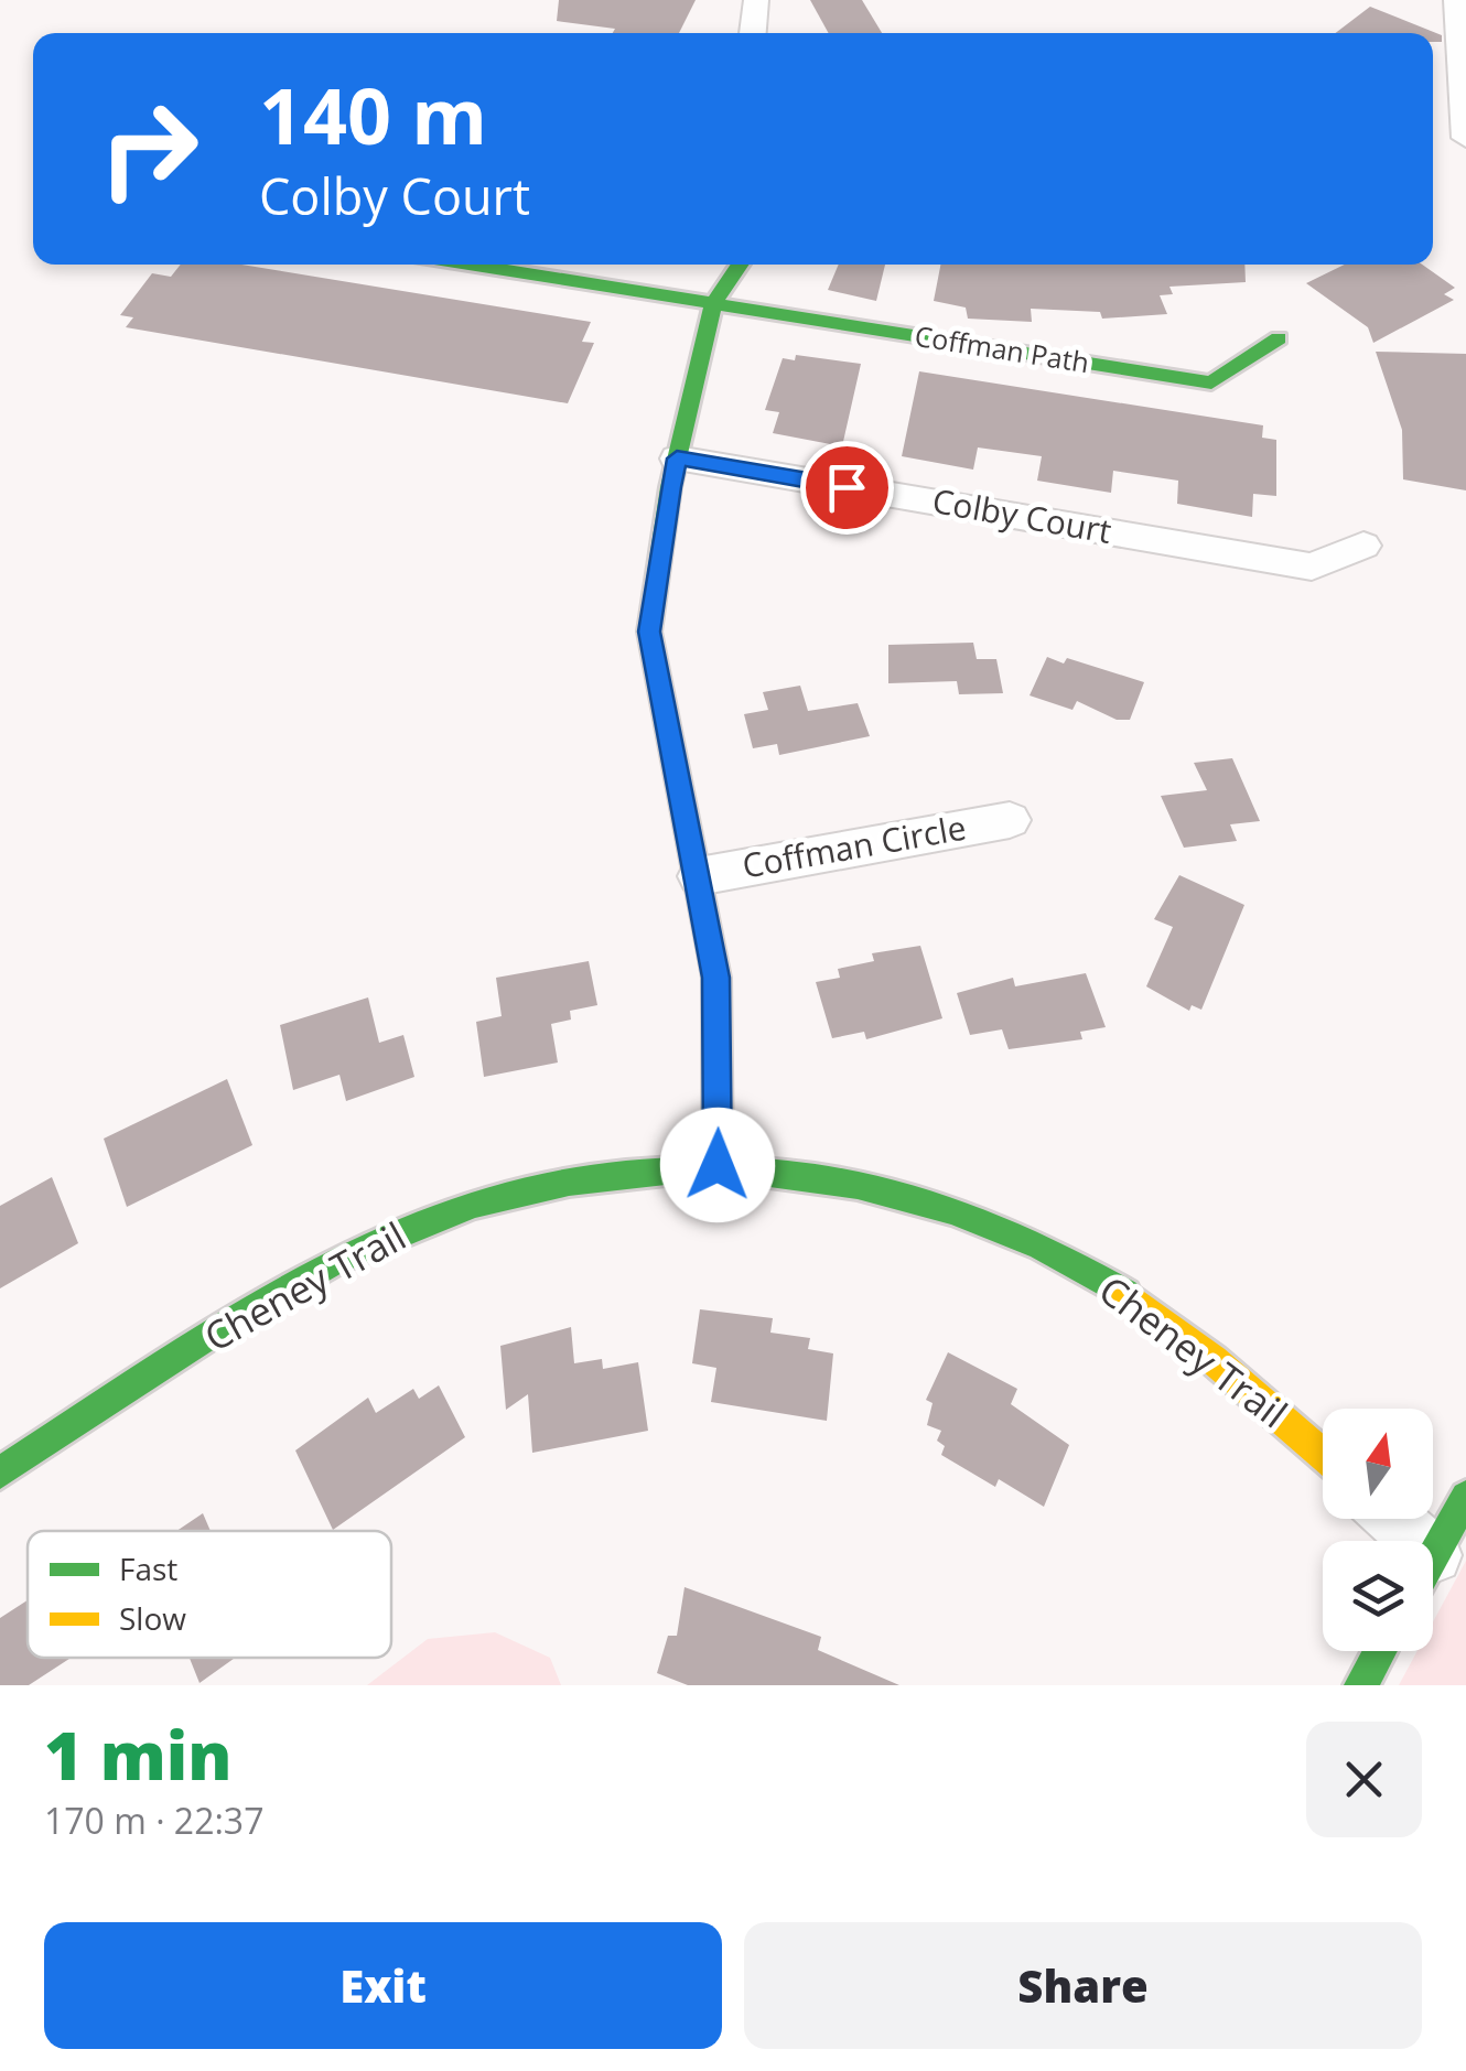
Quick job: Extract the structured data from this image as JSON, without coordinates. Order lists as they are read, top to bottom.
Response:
{
  "streets": {
    "street": [
      "Coffman Path",
      "Colby Court",
      "Coffman Circle",
      "Cheney Trail"
    ]
  },
  "legend": ["Fast", "Slow"],
  "north": "top",
  "page": {
    "turn": ["140 m", "Colby Court"],
    "heading": ["1 min", "170 m · 22:37"],
    "buttons": ["Exit", "Share"]
  }
}
